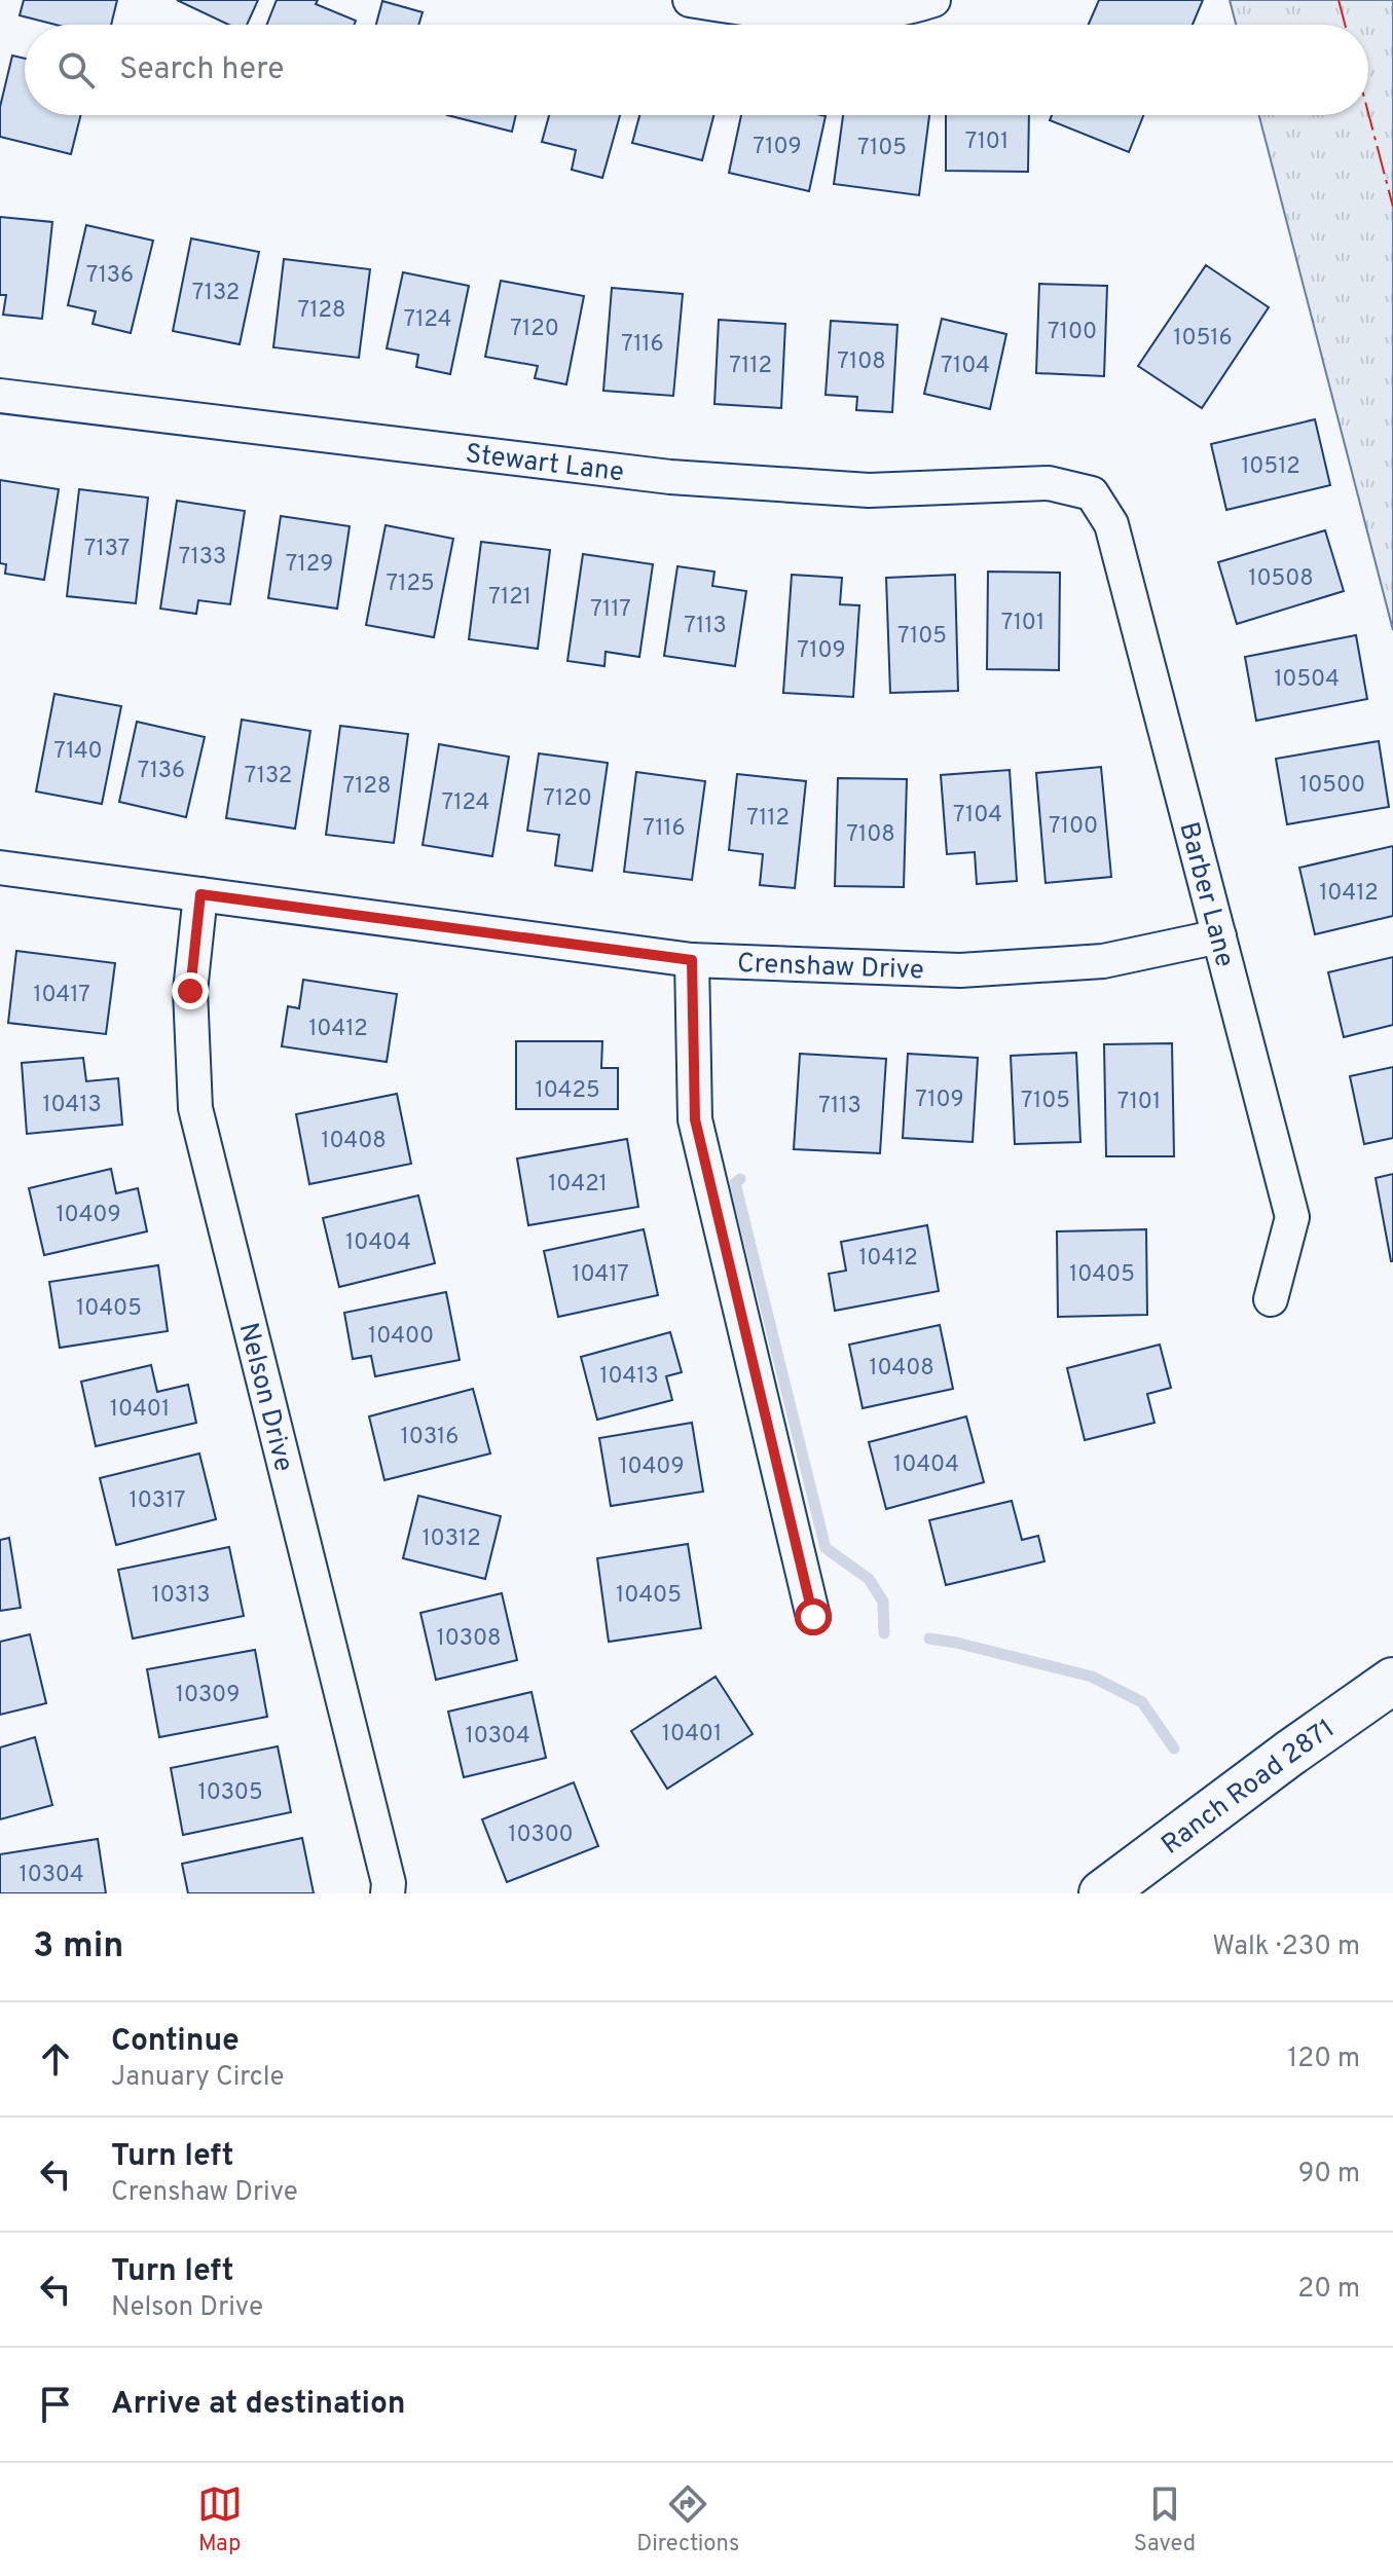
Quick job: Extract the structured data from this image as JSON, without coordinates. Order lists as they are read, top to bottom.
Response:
{
  "streets": {
    "main road": ["Ranch Road 2871"],
    "street": [
      "Stewart Lane",
      "Barber Lane",
      "Crenshaw Drive",
      "Nelson Drive"
    ]
  },
  "crossings": [
    ["Stewart Lane", "Barber Lane"],
    ["Barber Lane", "Crenshaw Drive"],
    ["Crenshaw Drive", "Nelson Drive"]
  ],
  "house_numbers": [
    "7101",
    "7109",
    "7105",
    "7136",
    "7132",
    "7128",
    "7124",
    "7120",
    "7100",
    "10516",
    "7116",
    "7108",
    "7112",
    "7104",
    "10512",
    "7137",
    "7133",
    "7129",
    "10508",
    "7125",
    "7121",
    "7117",
    "7101",
    "7113",
    "7105",
    "7109",
    "10504",
    "7140",
    "7136",
    "7132",
    "10500",
    "7128",
    "7120",
    "7124",
    "7104",
    "7112",
    "7100",
    "7116",
    "7108",
    "10412",
    "10417",
    "10412",
    "10425",
    "7109",
    "7105",
    "7101",
    "10413",
    "7113",
    "10408",
    "10421",
    "10409",
    "10404",
    "10412",
    "10417",
    "10405",
    "10405",
    "10400",
    "10408",
    "10413",
    "10401",
    "10316",
    "10404",
    "10409",
    "10317",
    "10312",
    "10313",
    "10405",
    "10308",
    "10309",
    "10401",
    "10304",
    "10305",
    "10300",
    "10304"
  ],
  "page": {
    "search": "Search here",
    "heading": ["3 min", "Walk · 230 m"],
    "list": [
      ["Continue", "January Circle", "120 m"],
      ["Turn left", "Crenshaw Drive", "90 m"],
      ["Turn left", "Nelson Drive", "20 m"],
      "Arrive at destination"
    ],
    "nav": ["Map", "Directions", "Saved"]
  }
}
